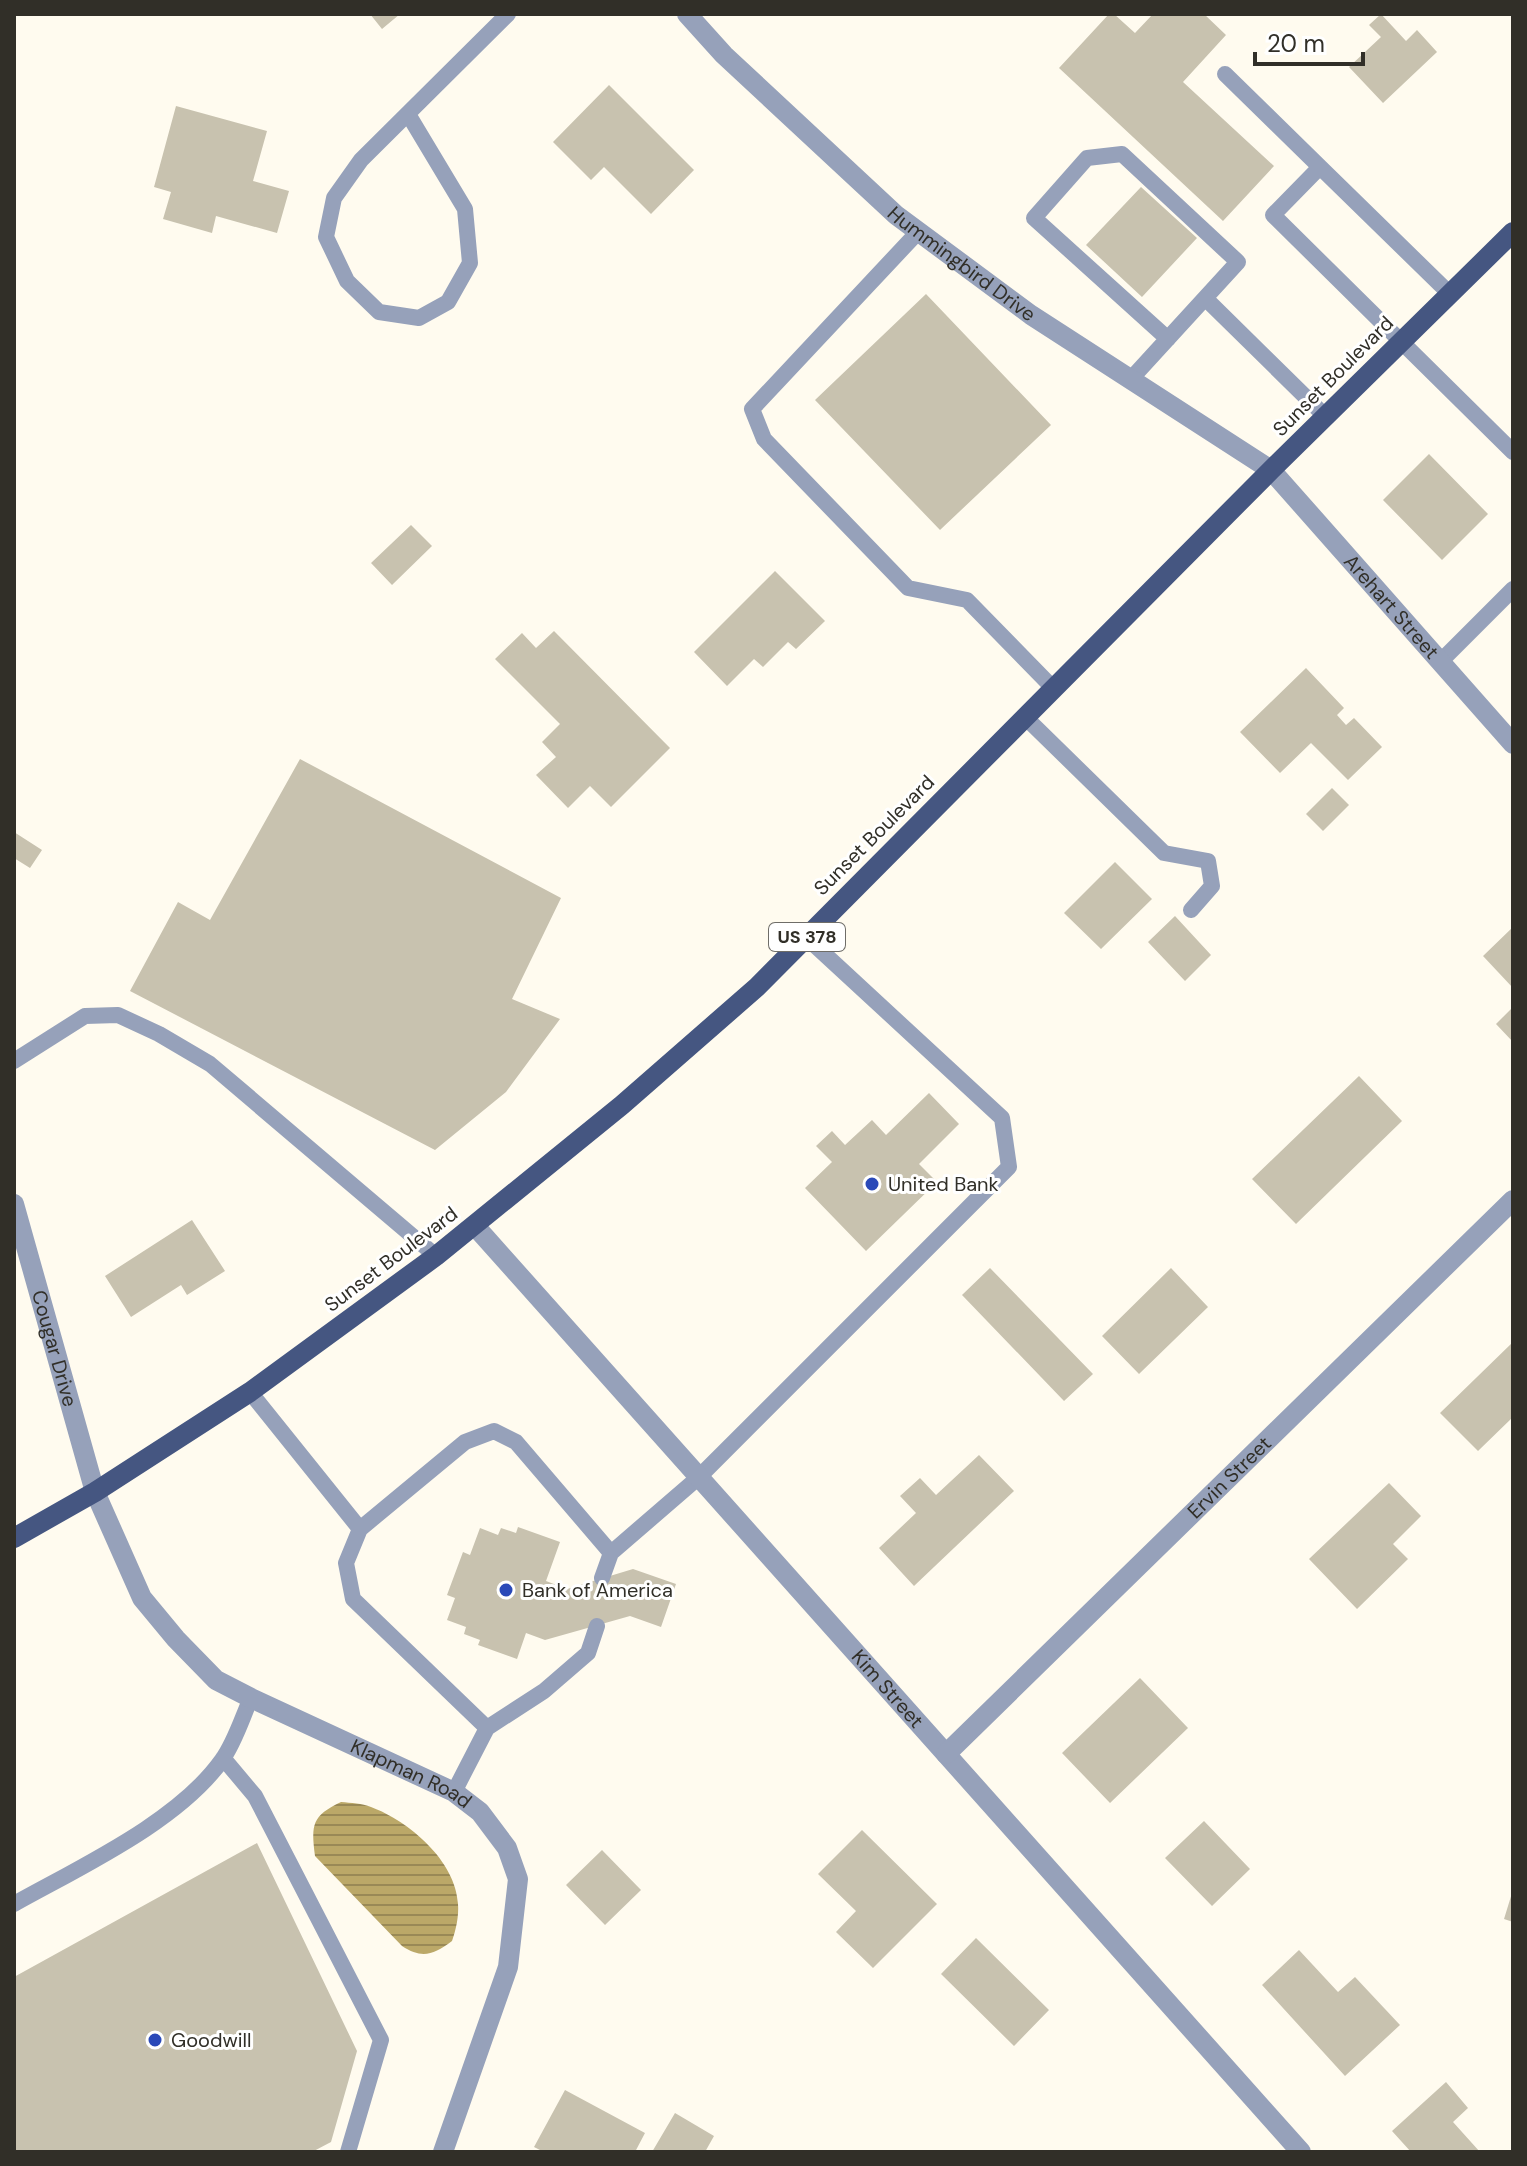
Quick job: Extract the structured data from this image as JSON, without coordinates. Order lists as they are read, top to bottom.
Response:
{
  "streets": {
    "main road": ["Sunset Boulevard", "US 378"],
    "street": [
      "Hummingbird Drive",
      "Arehart Street",
      "Cougar Drive",
      "Ervin Street",
      "Kim Street",
      "Klapman Road"
    ]
  },
  "crossings": [
    ["Hummingbird Drive", "Sunset Boulevard"],
    ["Hummingbird Drive", "Arehart Street"],
    ["Sunset Boulevard", "Arehart Street"],
    ["Sunset Boulevard", "Cougar Drive"],
    ["Sunset Boulevard", "Kim Street"],
    ["Sunset Boulevard", "Klapman Road"],
    ["Cougar Drive", "Klapman Road"],
    ["Ervin Street", "Kim Street"]
  ],
  "places": ["United Bank", "Bank of America", "Goodwill"],
  "scale_bar": "20 m"
}
